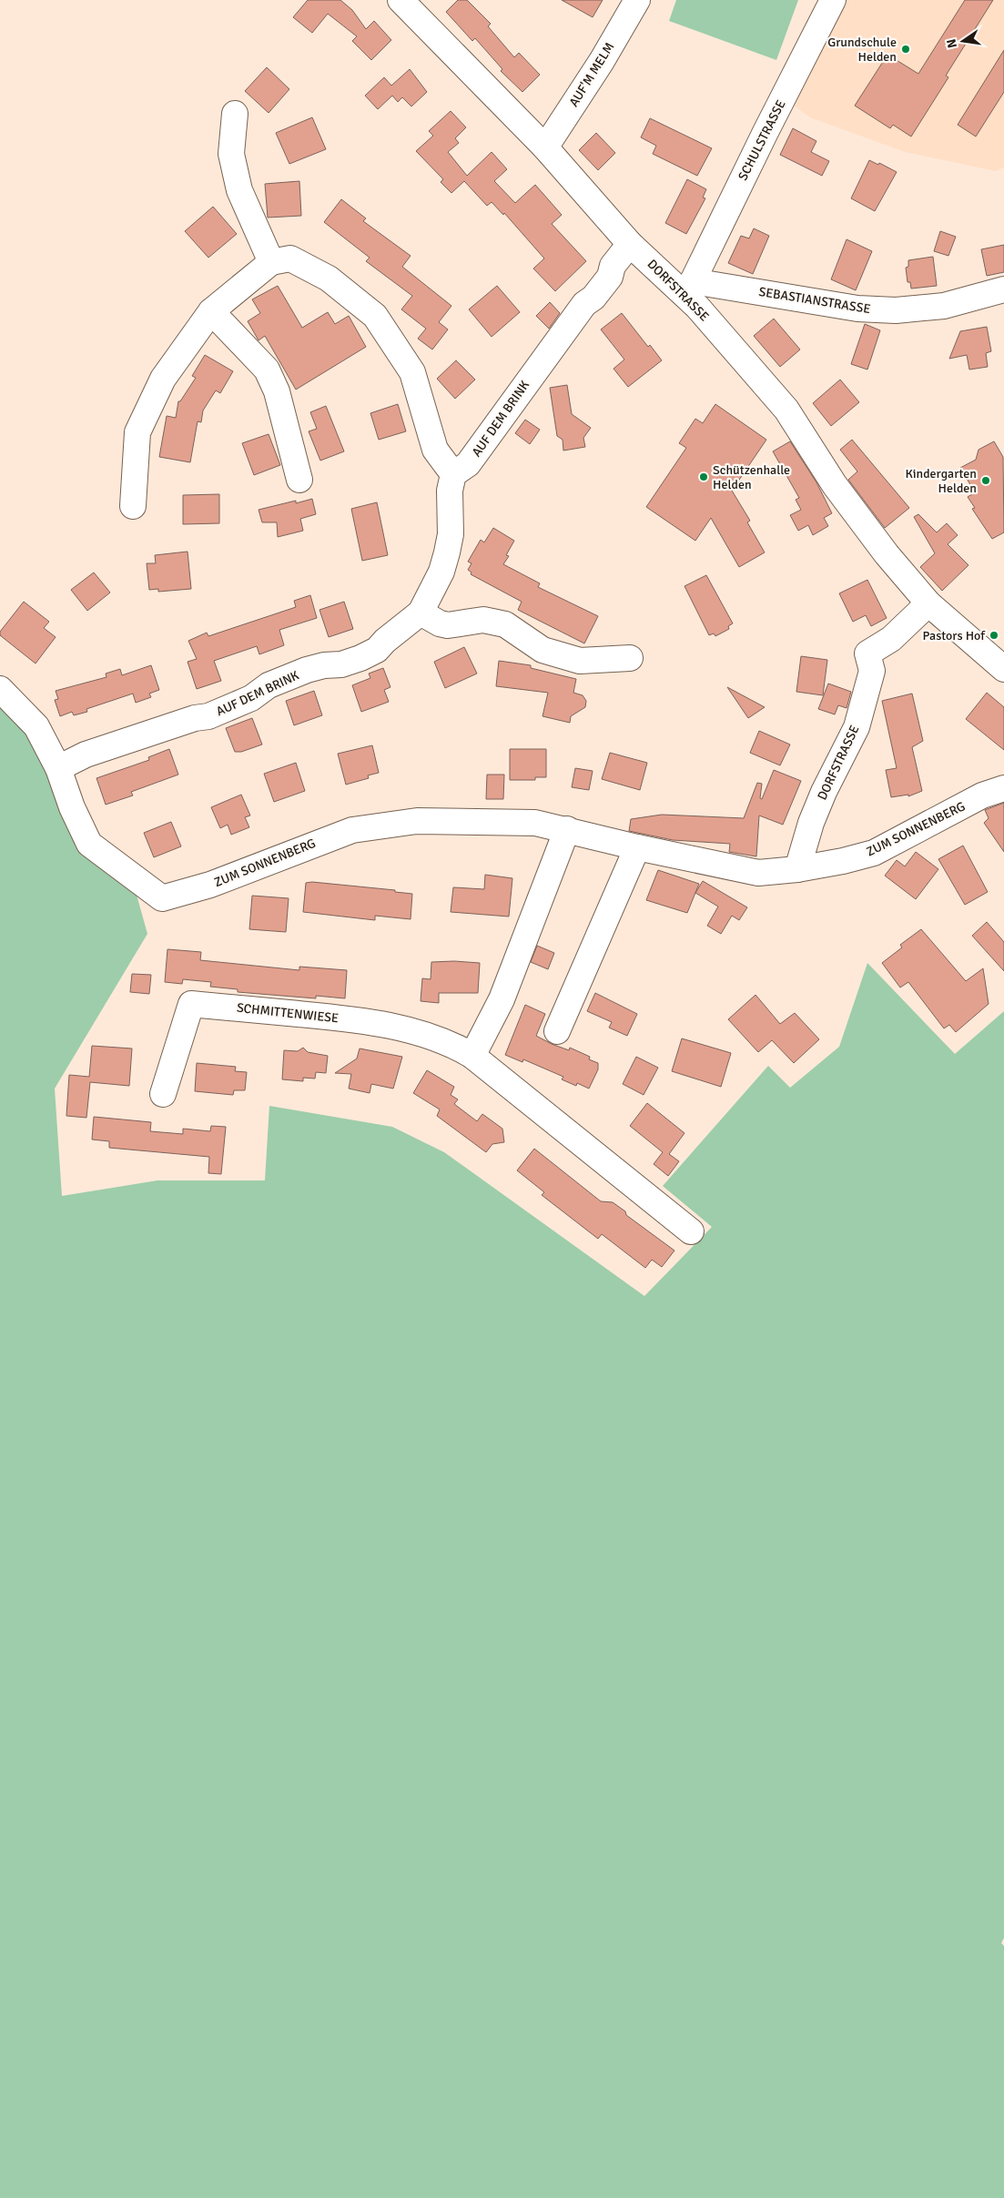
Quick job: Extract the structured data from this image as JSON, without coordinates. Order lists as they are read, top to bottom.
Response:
{
  "streets": {
    "street": [
      "AUF'M MELM",
      "SCHULSTRASSE",
      "DORFSTRASSE",
      "SEBASTIANSTRASSE",
      "AUF DEM BRINK",
      "ZUM SONNENBERG",
      "SCHMITTENWIESE"
    ]
  },
  "crossings": [
    ["AUF'M MELM", "DORFSTRASSE"],
    ["SCHULSTRASSE", "DORFSTRASSE"],
    ["SCHULSTRASSE", "SEBASTIANSTRASSE"],
    ["DORFSTRASSE", "SEBASTIANSTRASSE"],
    ["DORFSTRASSE", "AUF DEM BRINK"],
    ["DORFSTRASSE", "ZUM SONNENBERG"],
    ["AUF DEM BRINK", "ZUM SONNENBERG"]
  ],
  "places": [
    "Grundschule Helden",
    "Schützenhalle Helden",
    "Kindergarten Helden",
    "Pastors Hof"
  ],
  "north": "left"
}
